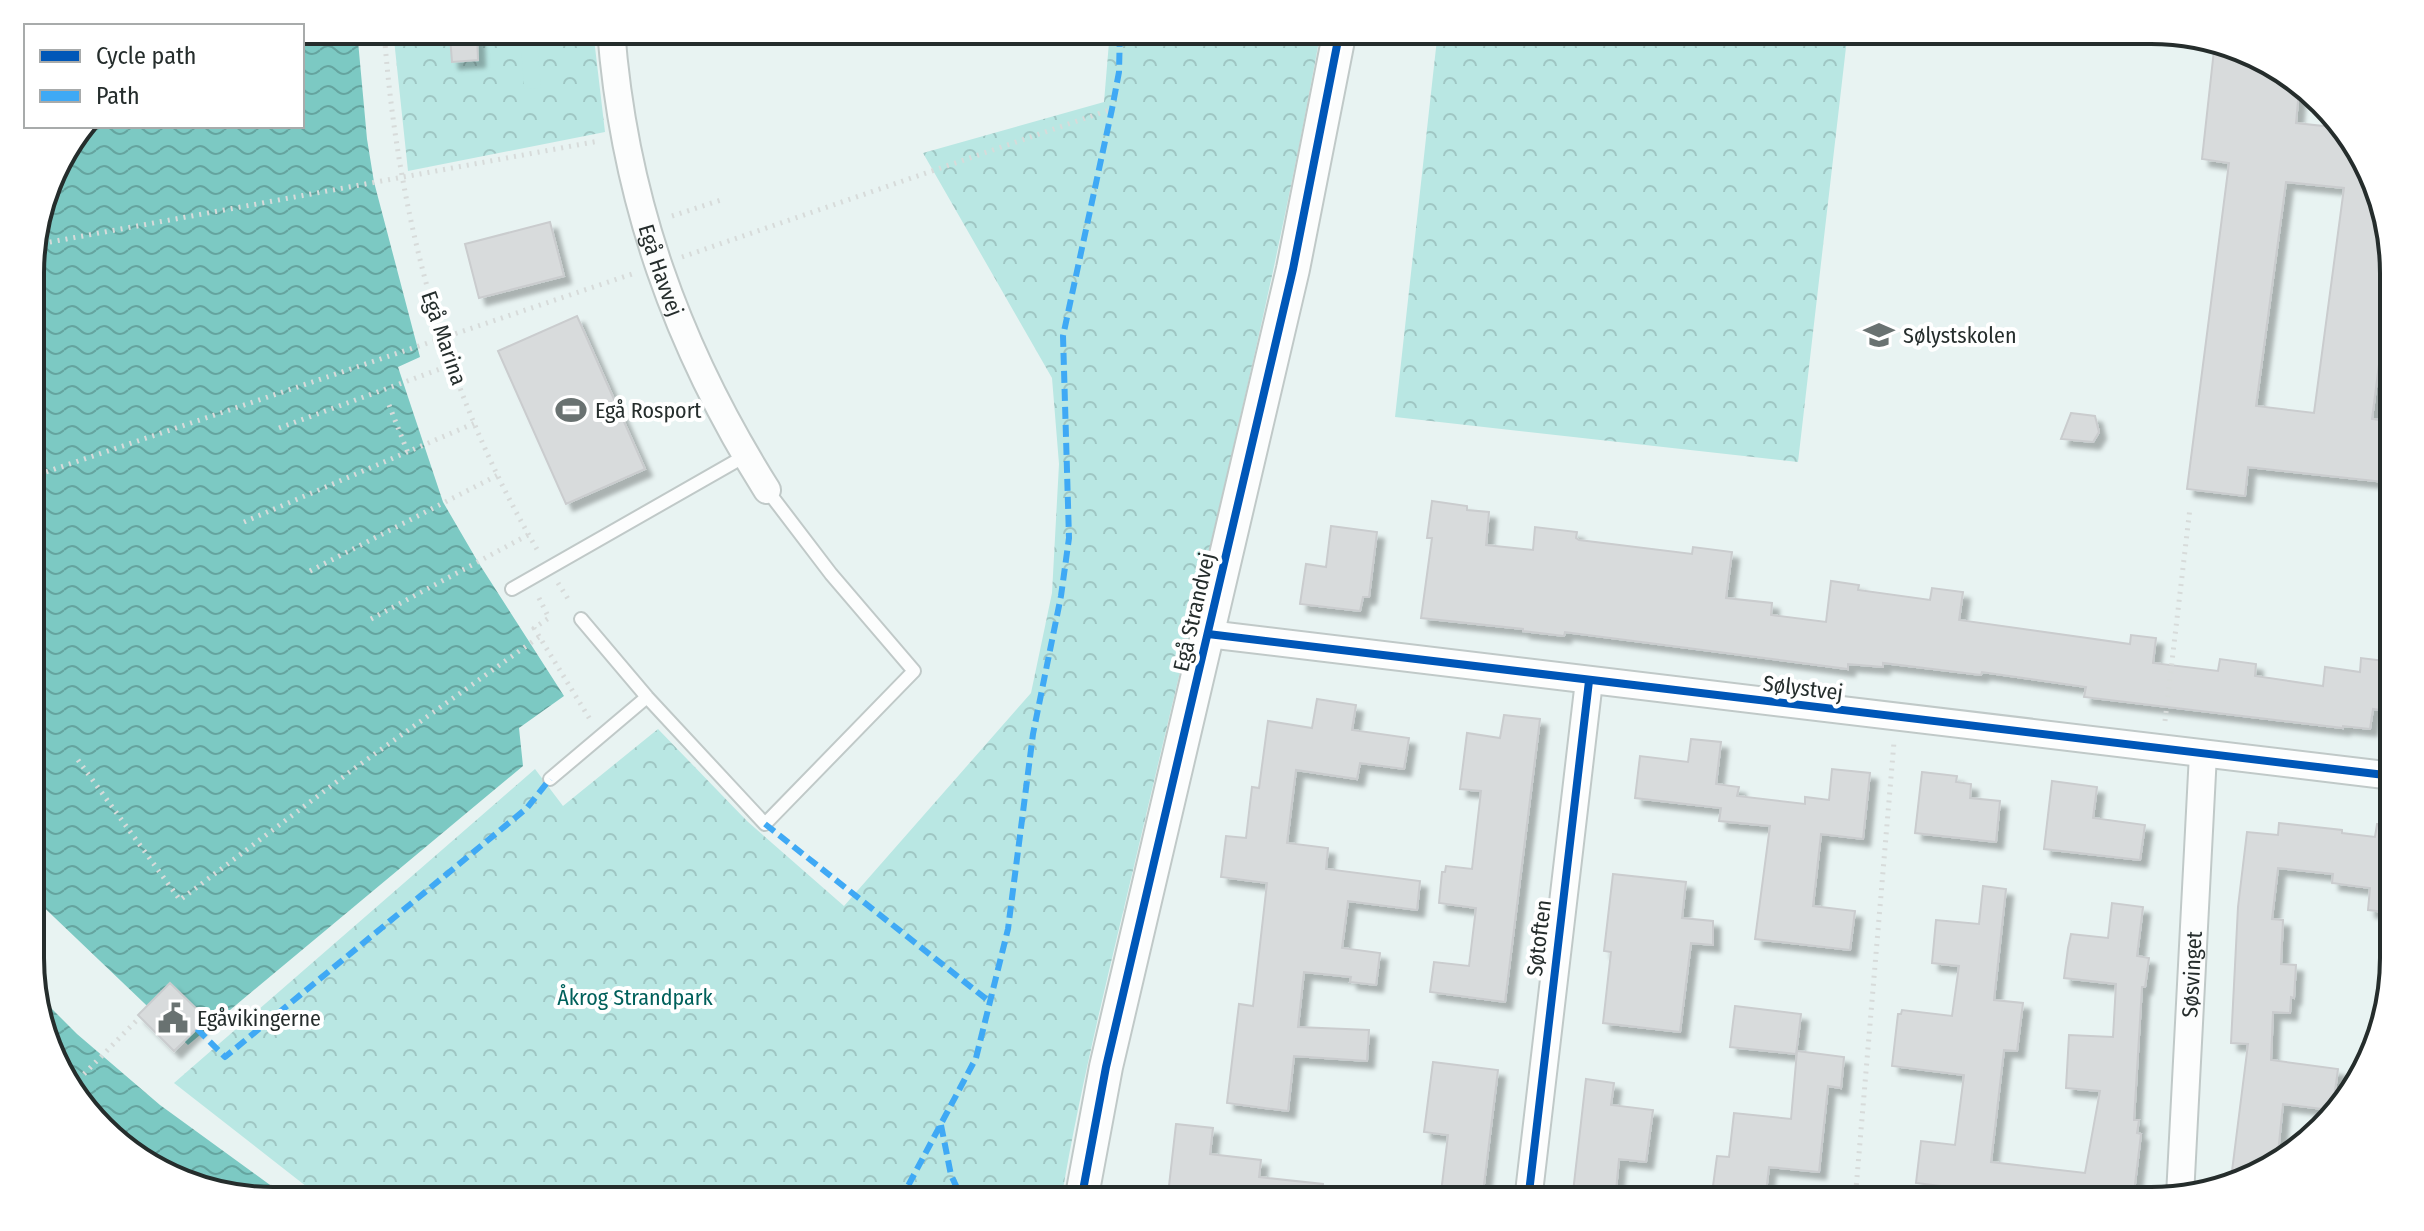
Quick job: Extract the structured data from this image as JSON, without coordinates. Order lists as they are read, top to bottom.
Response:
{
  "streets": {
    "street": [
      "Egå Havvej",
      "Egå Strandvej",
      "Sølystvej",
      "Søtoften",
      "Søsvinget"
    ],
    "path": ["Egå Marina"]
  },
  "crossings": [
    ["Egå Strandvej", "Sølystvej"],
    ["Sølystvej", "Søtoften"],
    ["Sølystvej", "Søsvinget"]
  ],
  "parks": ["Åkrog Strandpark"],
  "places": {
    "school or university": ["Sølystskolen"],
    "sports": ["Egå Rosport"],
    "public building": ["Egåvikingerne"]
  },
  "legend": ["Cycle path", "Path"]
}
